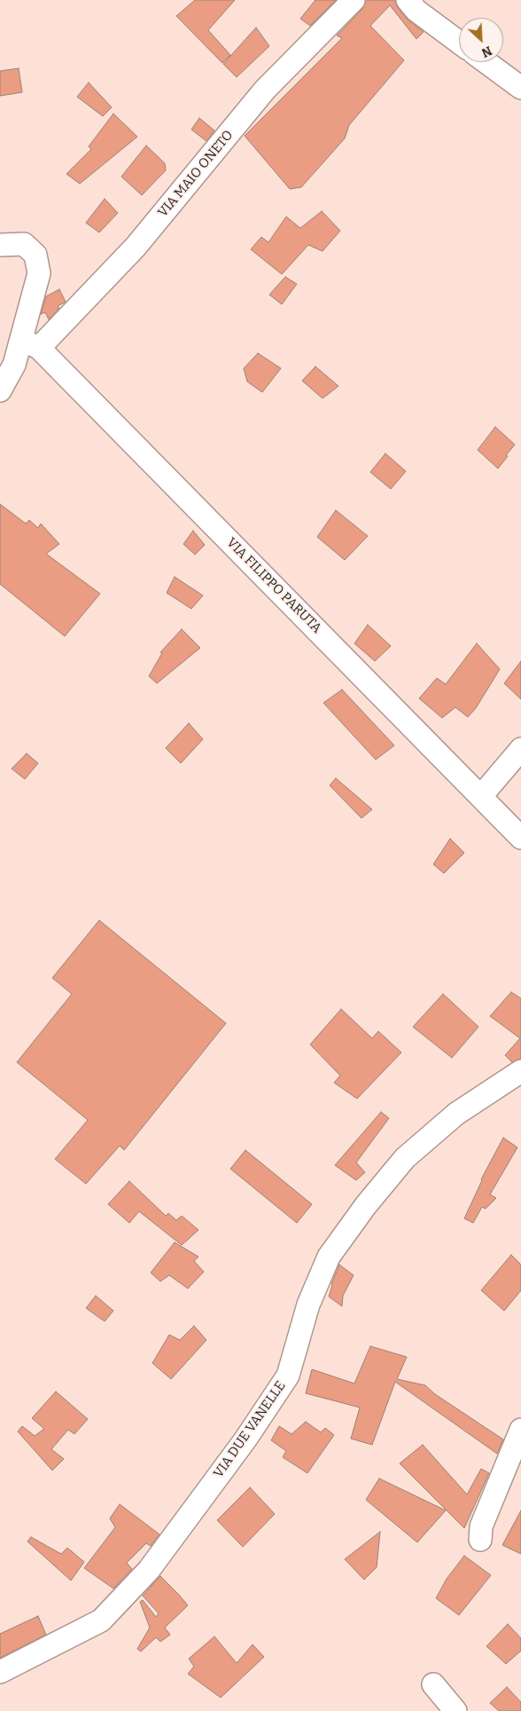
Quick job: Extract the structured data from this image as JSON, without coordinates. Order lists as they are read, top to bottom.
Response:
{
  "streets": {
    "street": ["VIA MAIO ONETO", "VIA FILIPPO PARUTA", "VIA DUE VANELLE"]
  },
  "crossings": [
    ["VIA MAIO ONETO", "VIA FILIPPO PARUTA"]
  ],
  "north": "bottom right"
}
